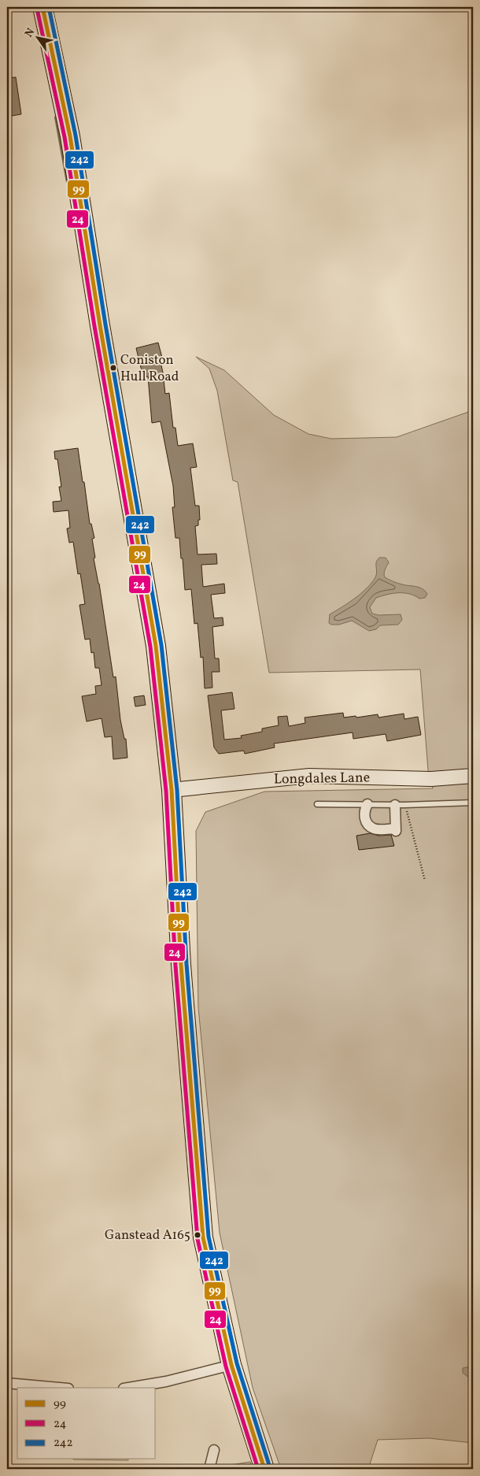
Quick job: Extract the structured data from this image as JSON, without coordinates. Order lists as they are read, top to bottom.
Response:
{
  "streets": {
    "street": ["Longdales Lane"]
  },
  "places": ["Coniston Hull Road", "Ganstead A165"],
  "lines": ["transit line 99", "transit line 242", "transit line 24"],
  "legend": ["99", "24", "242"],
  "north": "top left"
}
